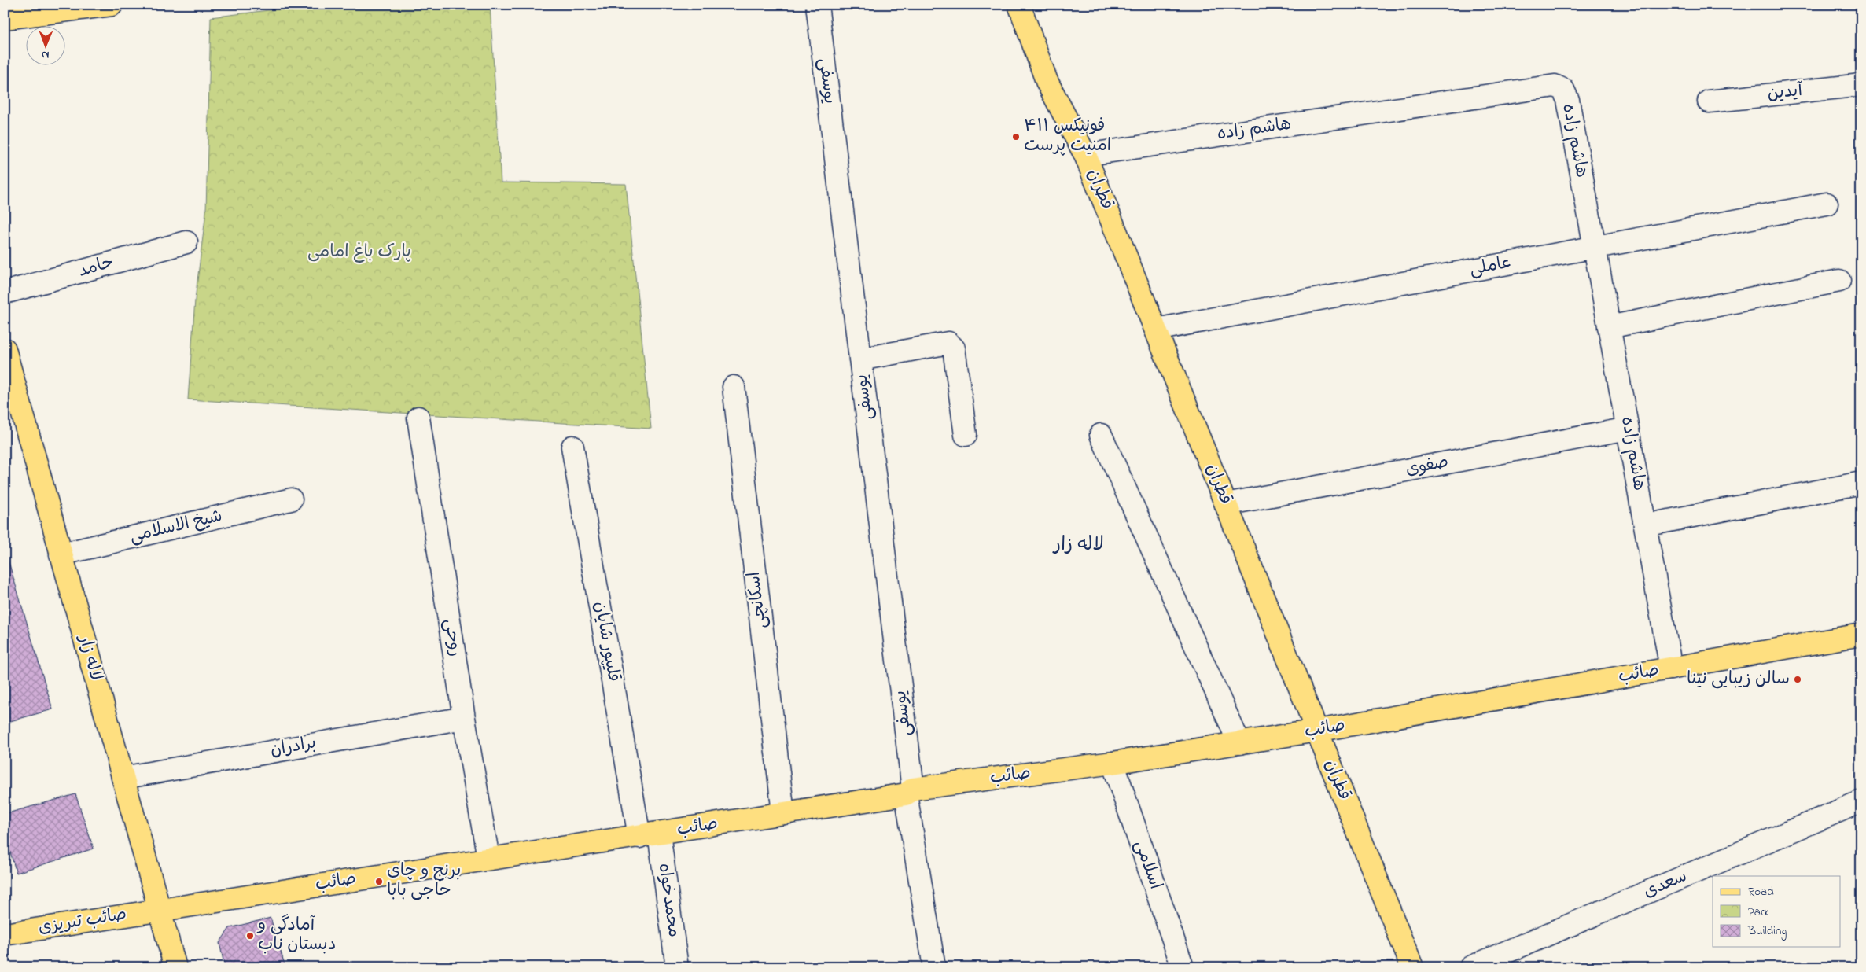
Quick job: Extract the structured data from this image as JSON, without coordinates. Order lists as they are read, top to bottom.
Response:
{
  "streets": {
    "main road": [
      "قطران",
      "لاله زار",
      "صائب",
      "صائب تبریزی"
    ],
    "street": [
      "یوسفی",
      "آیدین",
      "هاشم زاده",
      "عاملی",
      "حامد",
      "صفوی",
      "شیخ الاسلامی",
      "اسکانچی",
      "روحی",
      "قلیپور شایان",
      "برادران",
      "اسلامی",
      "سعدی",
      "محمدخواه"
    ]
  },
  "crossings": [
    ["یوسفی", "صائب"],
    ["هاشم زاده", "قطران"],
    ["هاشم زاده", "عاملی"],
    ["هاشم زاده", "صفوی"],
    ["هاشم زاده", "صائب"],
    ["قطران", "عاملی"],
    ["قطران", "صفوی"],
    ["قطران", "صائب"],
    ["شیخ الاسلامی", "لاله زار"],
    ["اسکانچی", "صائب"],
    ["روحی", "صائب"],
    ["روحی", "برادران"],
    ["قلیپور شایان", "صائب"],
    ["قلیپور شایان", "محمدخواه"],
    ["لاله زار", "صائب"],
    ["لاله زار", "برادران"],
    ["لاله زار", "صائب تبریزی"],
    ["صائب", "اسلامی"],
    ["صائب", "محمدخواه"],
    ["صائب", "صائب تبریزی"]
  ],
  "districts": ["لاله زار"],
  "parks": ["پارک باغ امامی"],
  "places": [
    "فونیکس ۴۱۱ امنیت پرست",
    "سالن زیبایی نینا",
    "برنج و چای حاجی بابا",
    "آمادگی و دبستان ناب"
  ],
  "legend": ["Road", "Park", "Building"],
  "north": "bottom"
}
